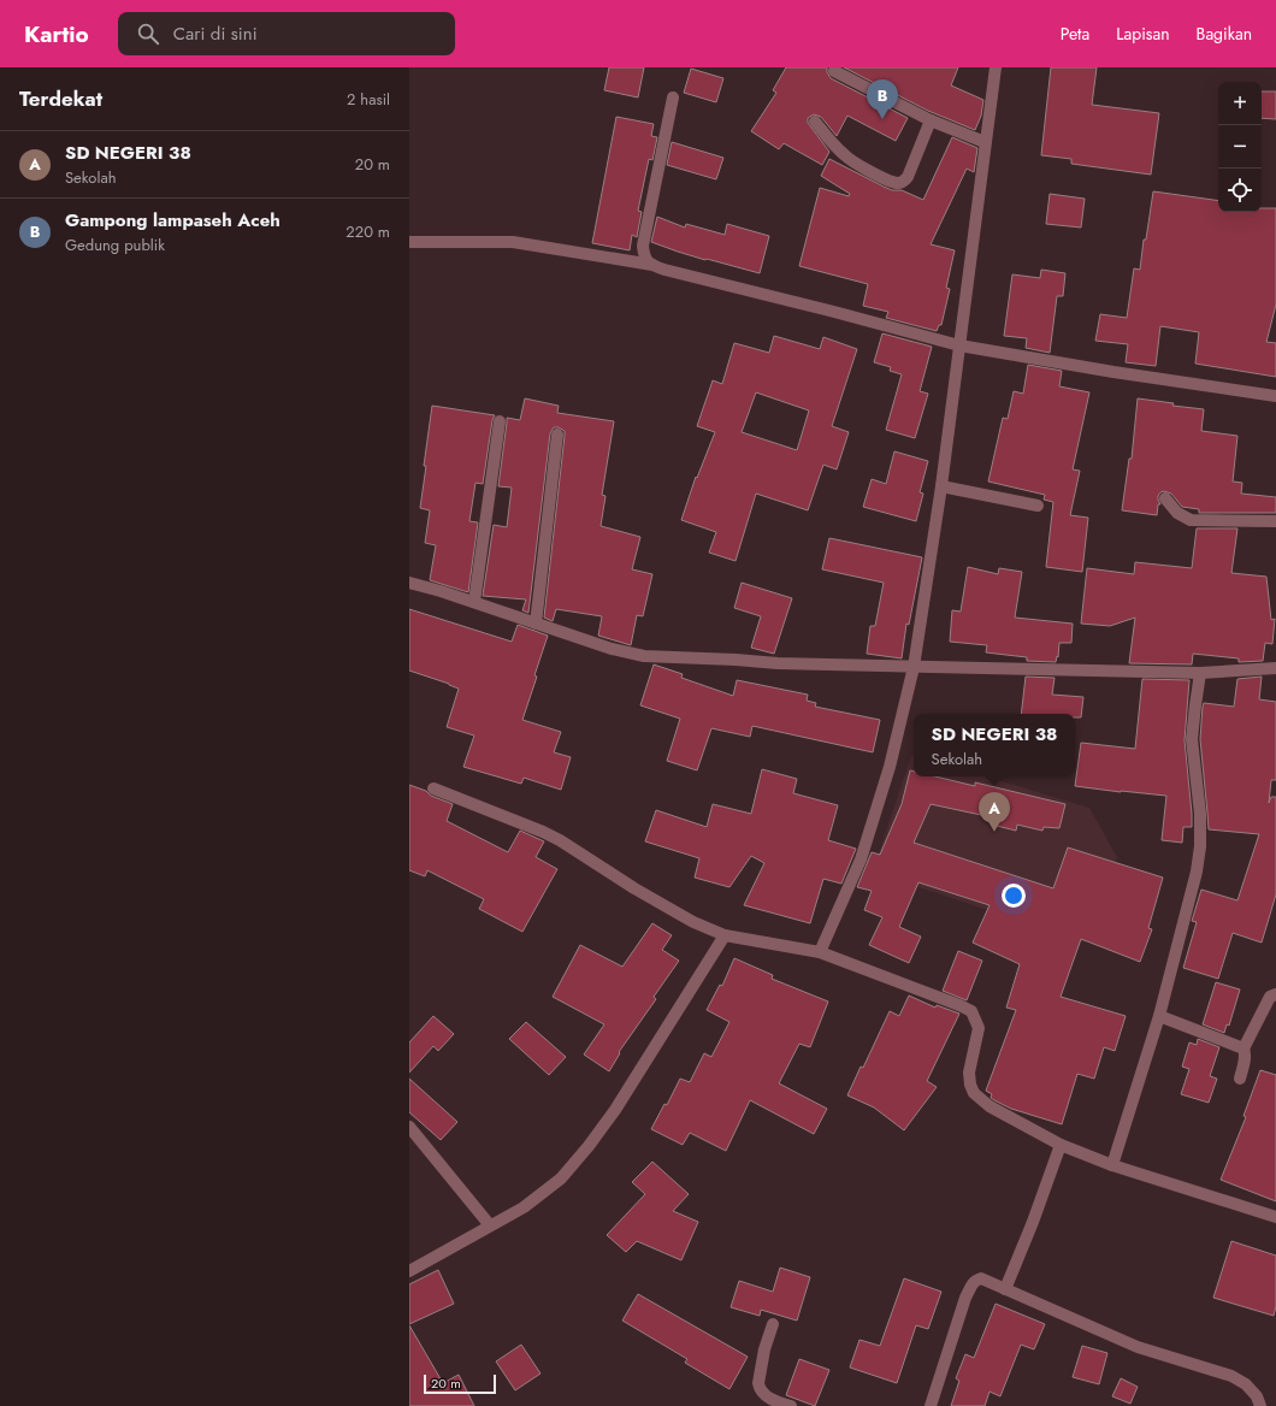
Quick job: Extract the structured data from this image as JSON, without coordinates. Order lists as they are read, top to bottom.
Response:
{
  "scale_bar": "20 m",
  "page": {
    "header": "Kartio",
    "search": "Cari di sini",
    "nav": ["Peta", "Lapisan", "Bagikan"],
    "heading": ["Terdekat", "2 hasil"],
    "pins": ["B", "A"],
    "map_buttons": ["+", "−"],
    "list": [
      {
        "mark": "A",
        "name": "SD NEGERI 38",
        "note": "Sekolah",
        "value": "20 m"
      },
      {
        "mark": "B",
        "name": "Gampong lampaseh Aceh",
        "note": "Gedung publik",
        "value": "220 m"
      }
    ],
    "popup": ["SD NEGERI 38", "Sekolah"],
    "scale": "20 m"
  }
}
